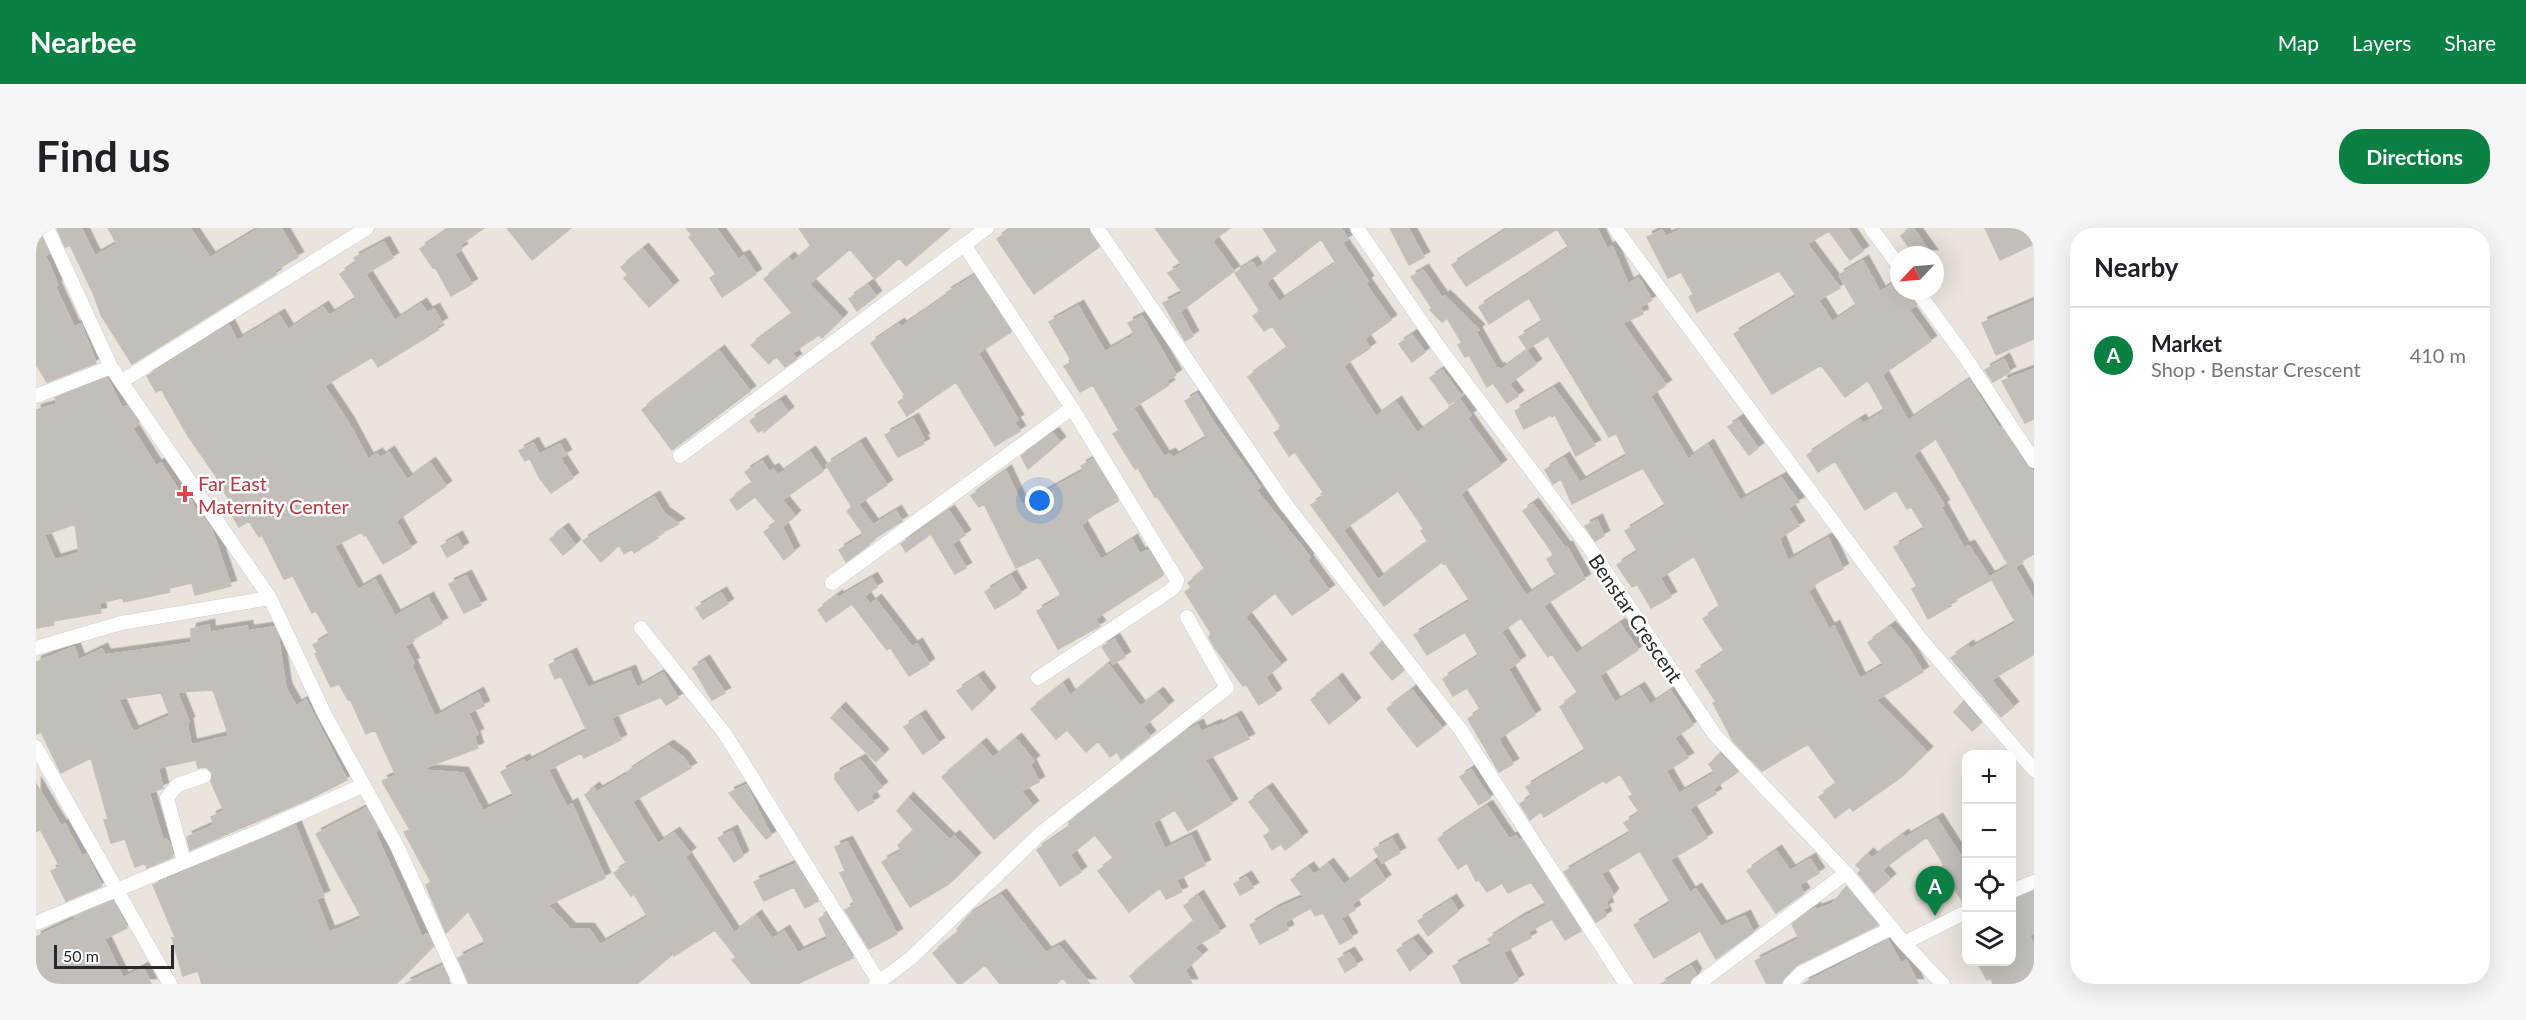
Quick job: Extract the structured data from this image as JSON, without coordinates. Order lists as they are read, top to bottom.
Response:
{
  "streets": {
    "street": ["Benstar Crescent"]
  },
  "places": {
    "health": ["Far East Maternity Center"]
  },
  "scale_bar": "50 m",
  "north": "bottom left",
  "page": {
    "header": "Nearbee",
    "nav": ["Map", "Layers", "Share"],
    "buttons": "Directions",
    "title": "Find us",
    "heading": "Nearby",
    "list": [
      {
        "mark": "A",
        "name": "Market",
        "note": "Shop · Benstar Crescent",
        "value": "410 m"
      }
    ],
    "map_buttons": ["+", "−"],
    "pins": "A",
    "scale": "50 m"
  }
}
